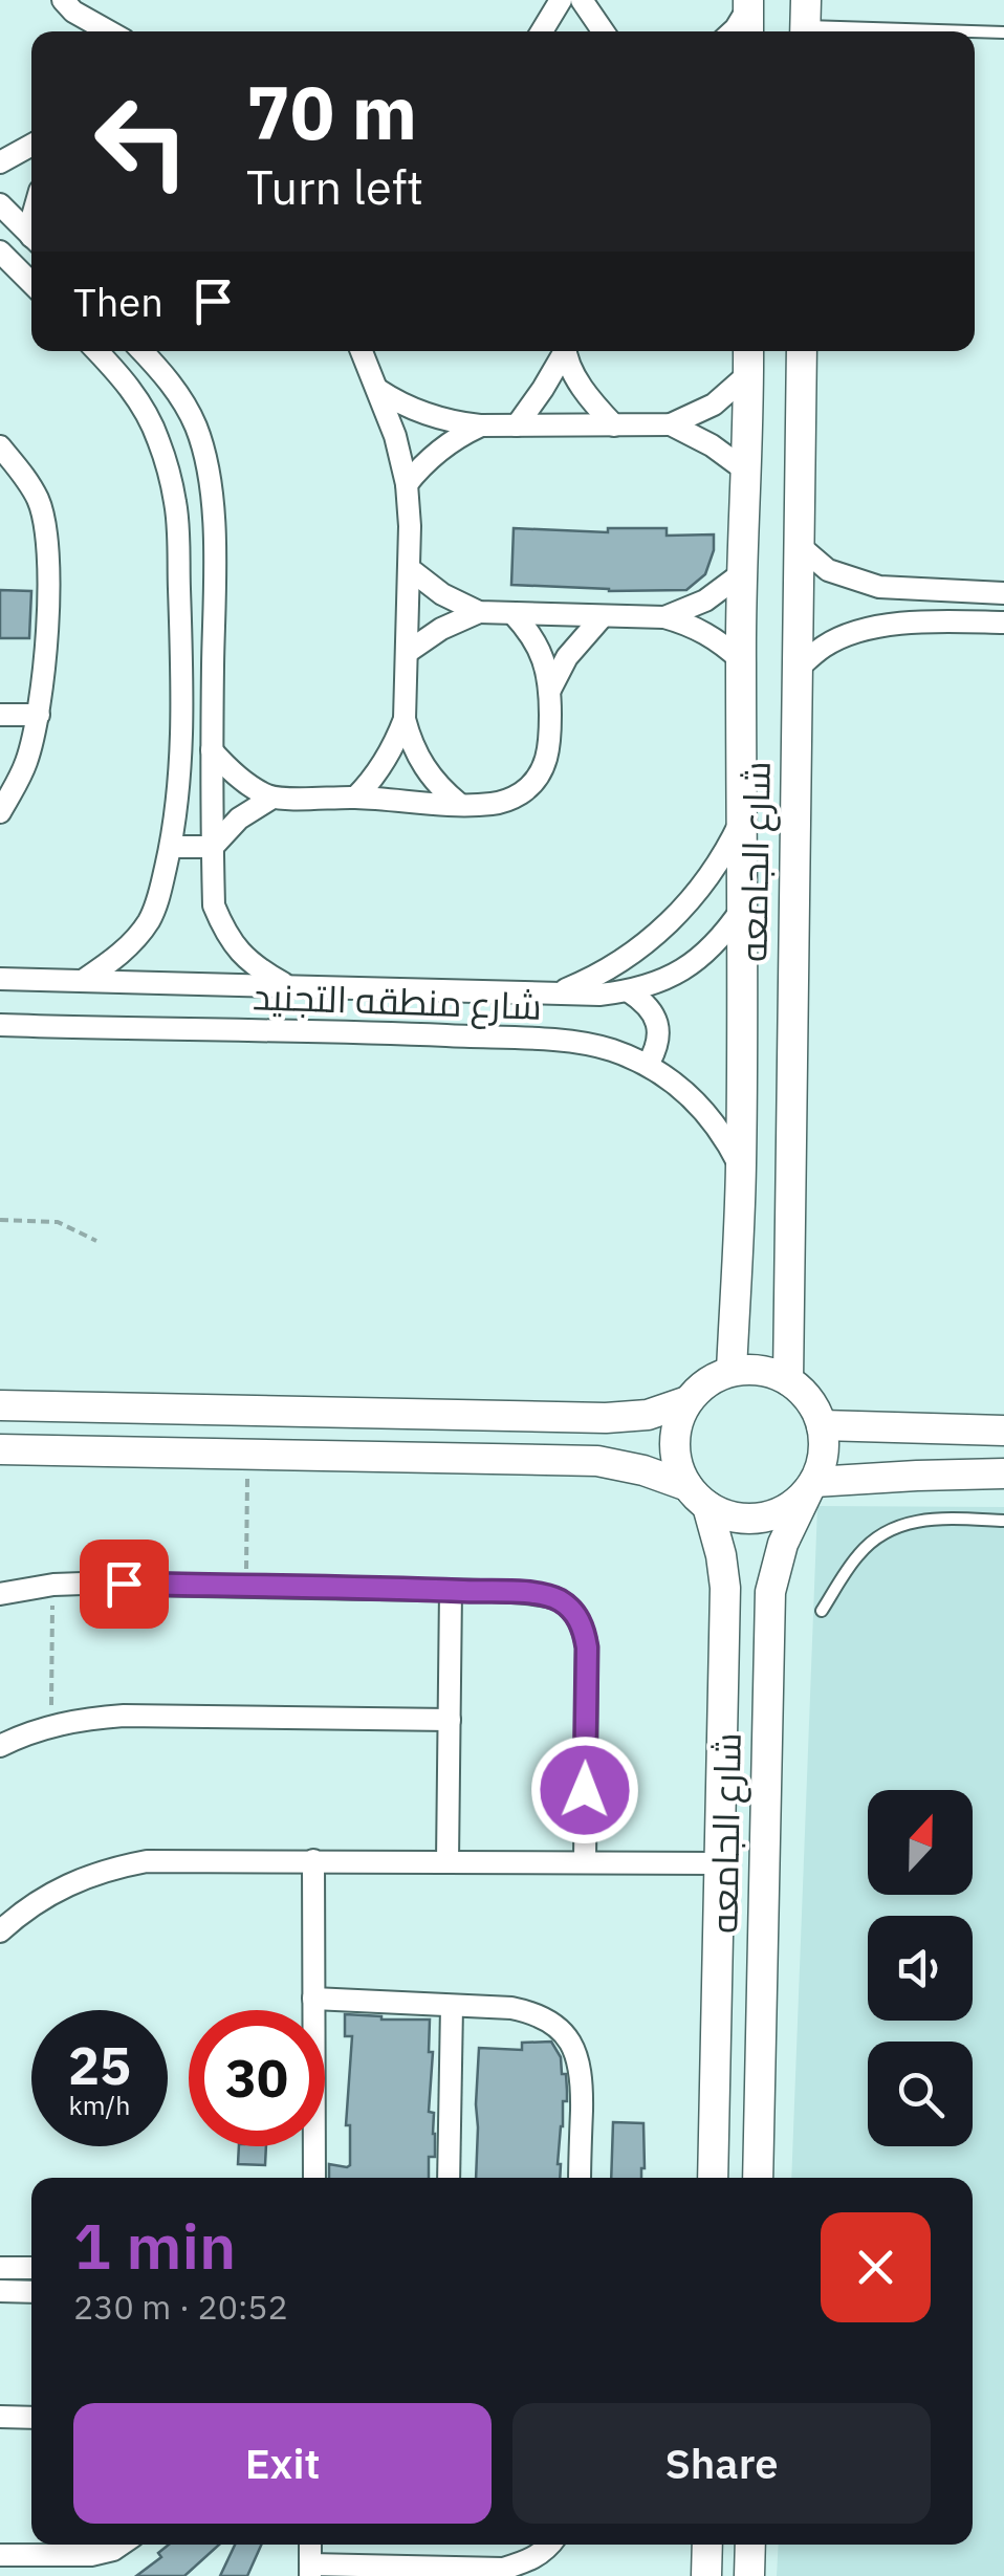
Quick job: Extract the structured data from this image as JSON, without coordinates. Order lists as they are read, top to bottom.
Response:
{
  "streets": {
    "street": ["شارع الجامعه", "شارع منطقه التجنيد"]
  },
  "crossings": [
    ["شارع الجامعه", "شارع منطقه التجنيد"]
  ],
  "north": "top",
  "page": {
    "turn": ["70 m", "Turn left"],
    "then": "Then",
    "speed": "25 km/h",
    "limit": "30",
    "heading": ["1 min", "230 m · 20:52"],
    "buttons": ["Exit", "Share"]
  }
}
